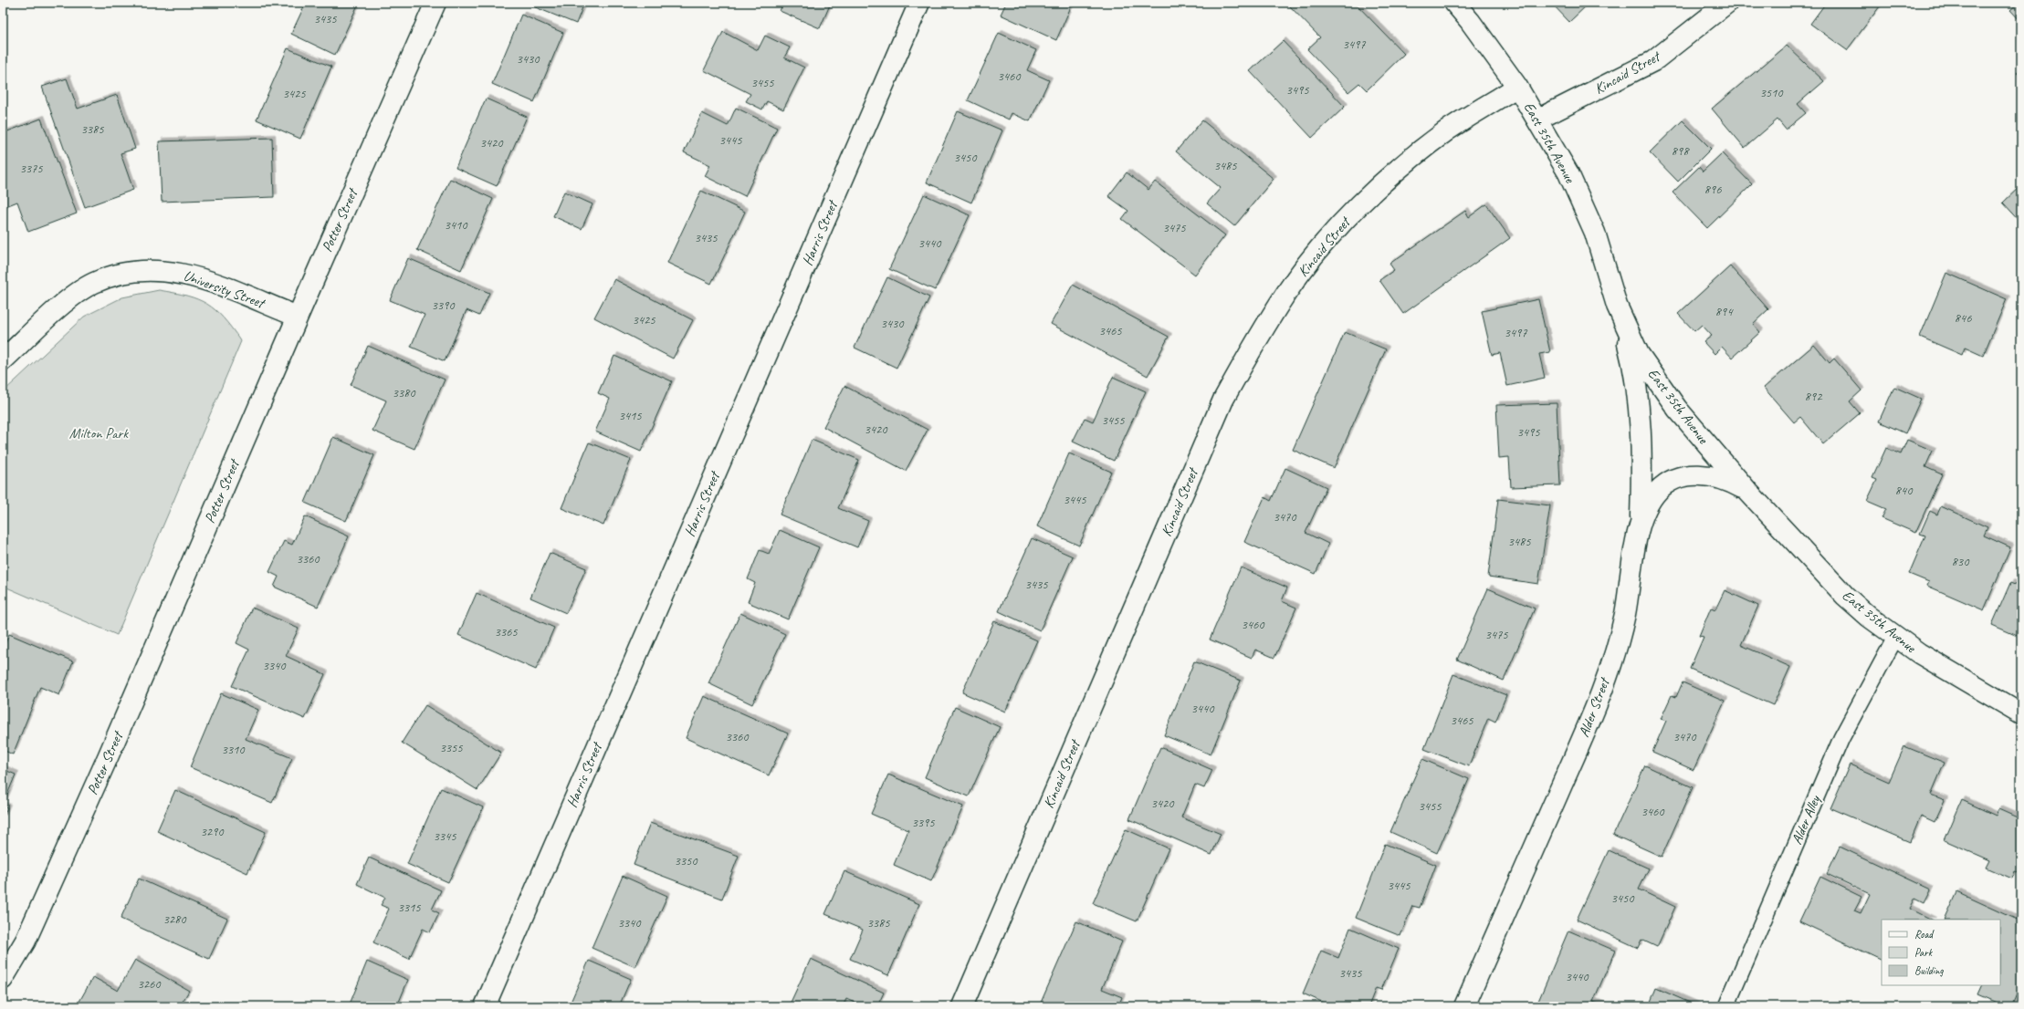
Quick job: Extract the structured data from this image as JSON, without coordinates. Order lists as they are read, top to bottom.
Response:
{
  "streets": {
    "street": [
      "Kincaid Street",
      "East 35th Avenue",
      "Potter Street",
      "Harris Street",
      "University Street",
      "Alder Street"
    ],
    "lane": ["Alder Alley"]
  },
  "crossings": [
    ["Kincaid Street", "East 35th Avenue"],
    ["East 35th Avenue", "Alder Street"],
    ["East 35th Avenue", "Alder Alley"],
    ["Potter Street", "University Street"]
  ],
  "parks": ["Milton Park"],
  "house_numbers": [
    "3435",
    "3497",
    "3430",
    "3460",
    "3455",
    "3495",
    "3510",
    "3425",
    "3385",
    "3445",
    "3420",
    "898",
    "3450",
    "3485",
    "3375",
    "896",
    "3410",
    "3475",
    "3435",
    "3440",
    "3390",
    "894",
    "846",
    "3425",
    "3430",
    "3465",
    "3497",
    "3380",
    "892",
    "3415",
    "3455",
    "3420",
    "3495",
    "840",
    "3445",
    "3470",
    "3485",
    "3360",
    "830",
    "3435",
    "3460",
    "3365",
    "3475",
    "3340",
    "3440",
    "3465",
    "3360",
    "3470",
    "3355",
    "3310",
    "3420",
    "3455",
    "3460",
    "3395",
    "3290",
    "3345",
    "3350",
    "3445",
    "3450",
    "3315",
    "3280",
    "3340",
    "3385",
    "3435",
    "3440",
    "3260"
  ],
  "legend": ["Road", "Park", "Building"]
}
